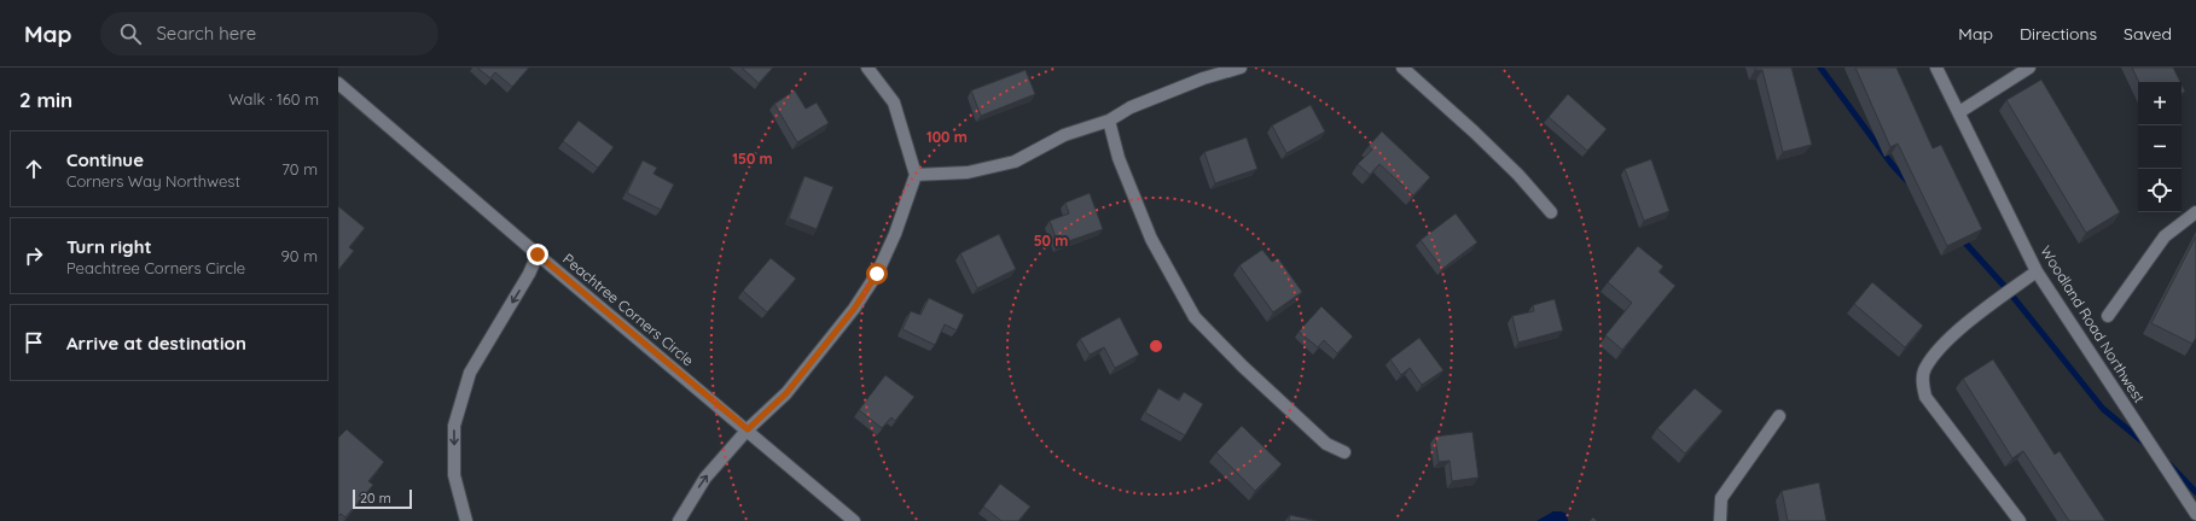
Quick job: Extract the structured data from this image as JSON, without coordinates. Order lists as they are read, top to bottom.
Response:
{
  "streets": {
    "street": ["Peachtree Corners Circle", "Woodland Road Northwest"]
  },
  "scale_bar": "20 m",
  "page": {
    "header": "Map",
    "search": "Search here",
    "nav": ["Map", "Directions", "Saved"],
    "heading": ["2 min", "Walk · 160 m"],
    "map_buttons": ["+", "−"],
    "list": [
      ["Continue", "Corners Way Northwest", "70 m"],
      ["Turn right", "Peachtree Corners Circle", "90 m"],
      "Arrive at destination"
    ],
    "scale": "20 m"
  },
  "rings": ["100 m", "150 m", "50 m"]
}
